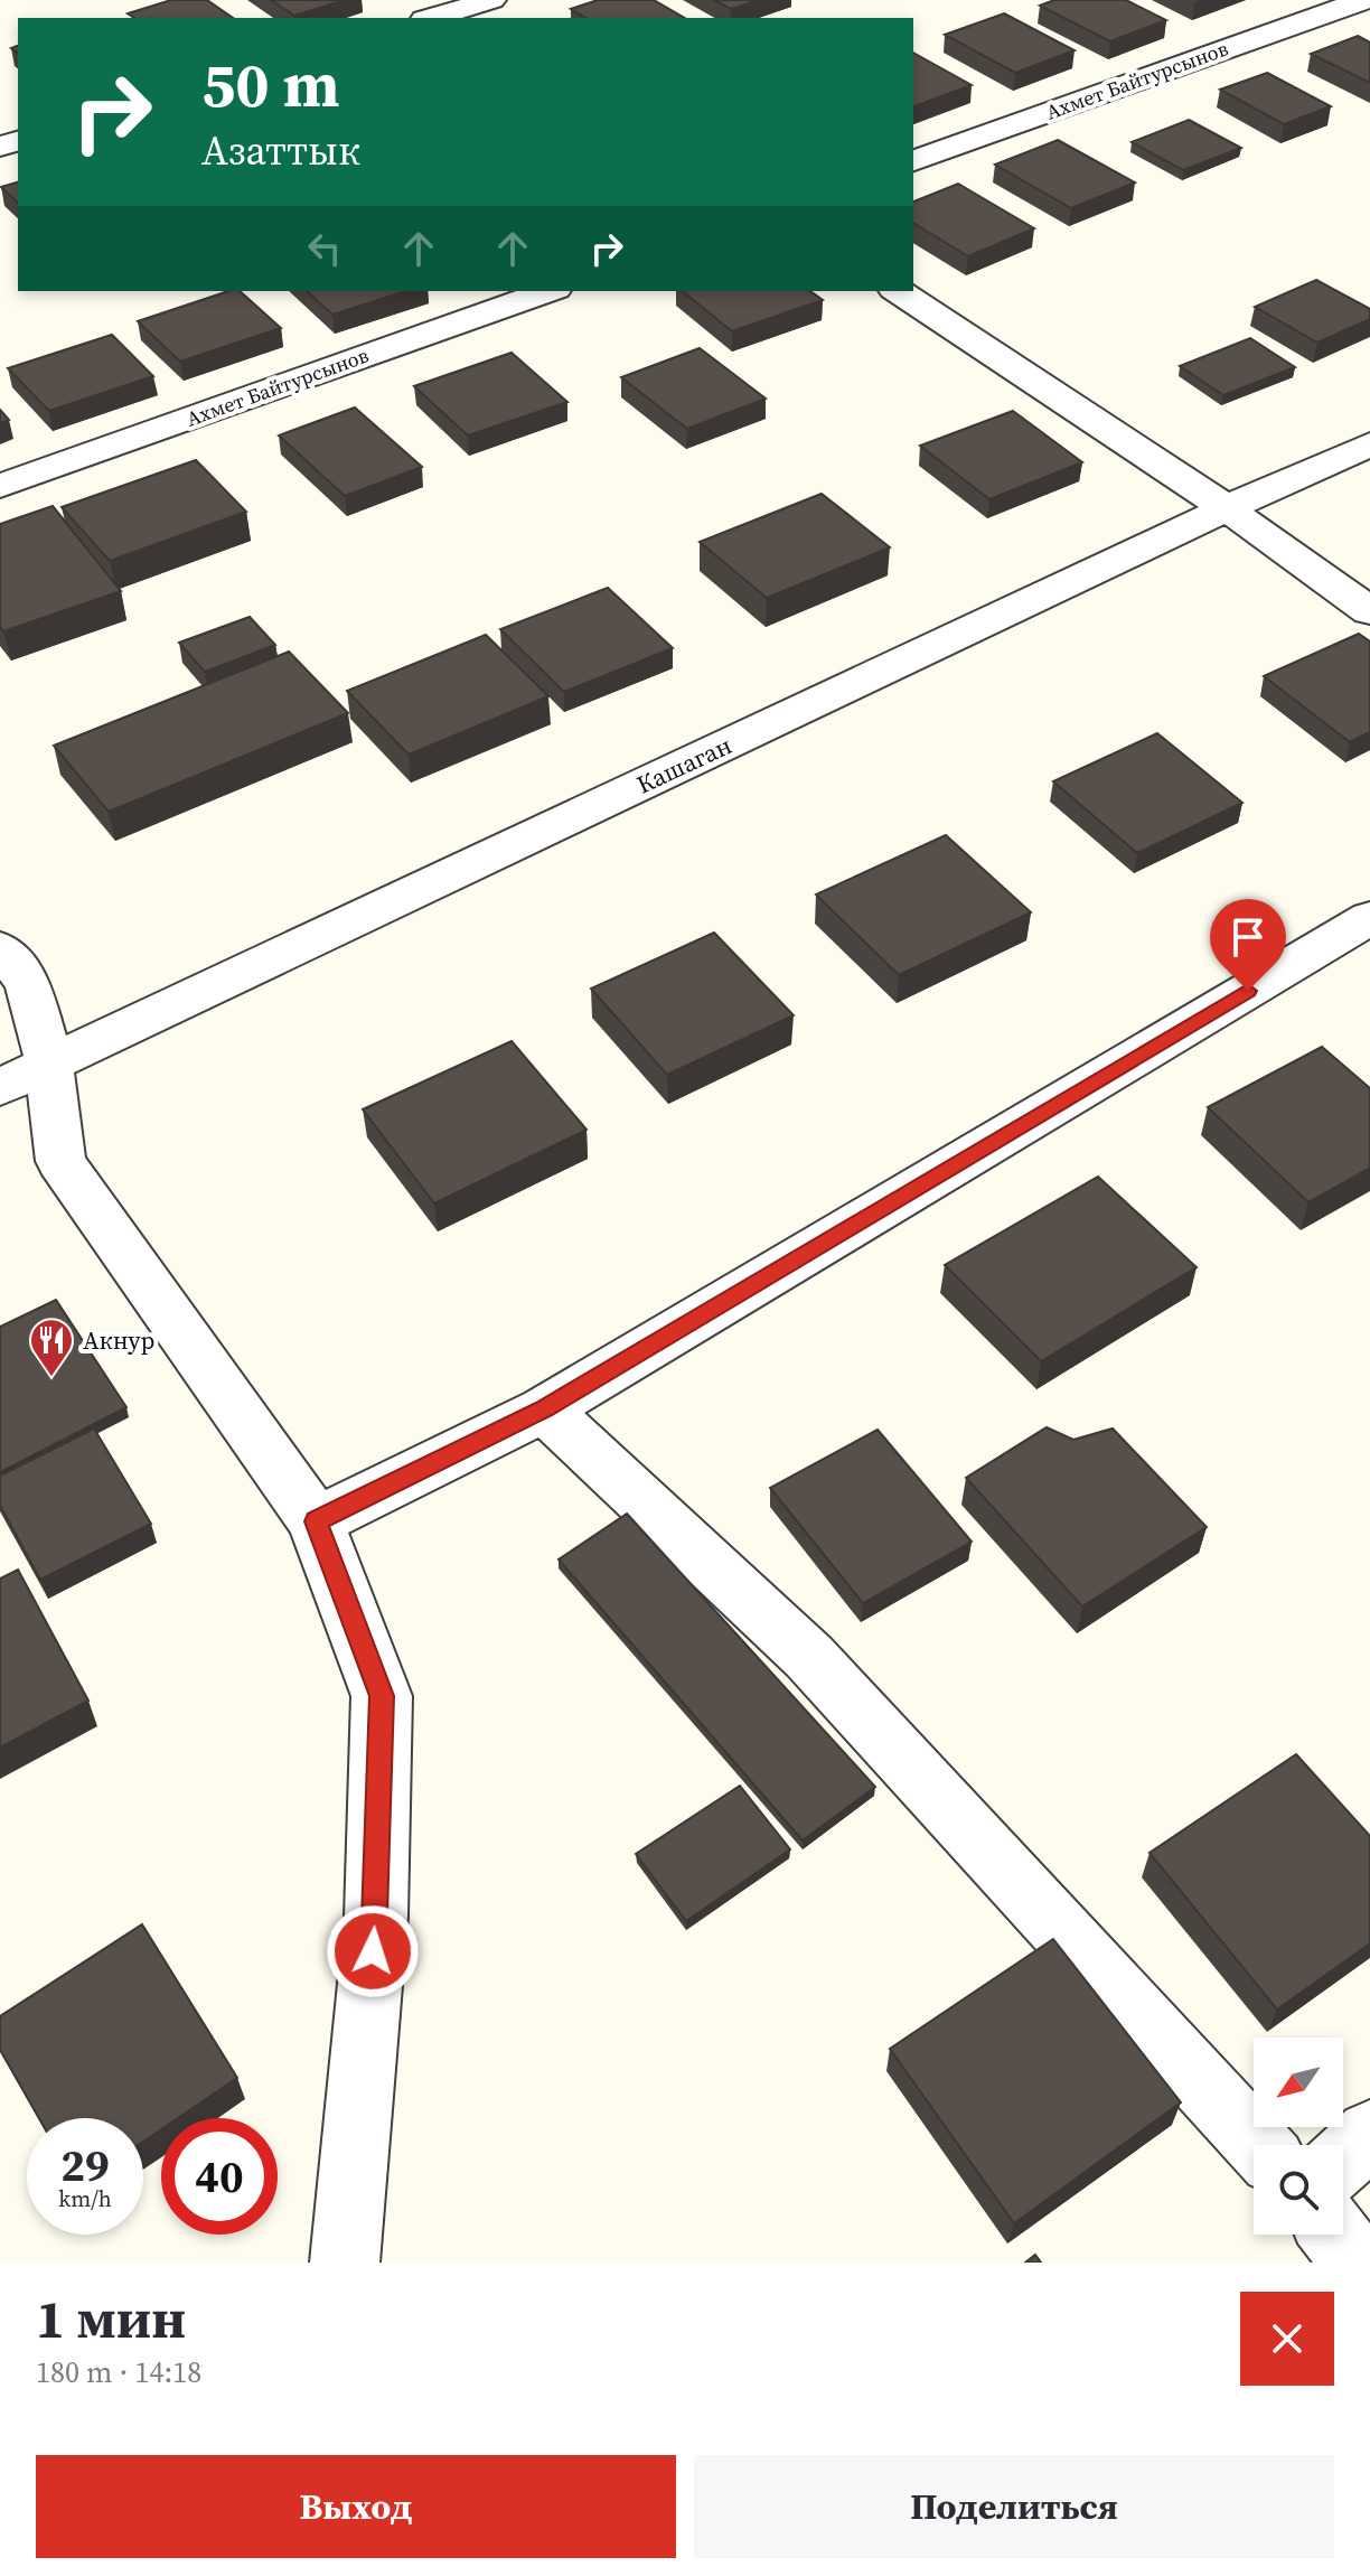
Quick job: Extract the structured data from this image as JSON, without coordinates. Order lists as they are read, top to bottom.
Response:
{
  "streets": {
    "street": ["Ахмет Байтурсынов", "Кашаган"]
  },
  "places": {
    "restaurant": ["Акнур"]
  },
  "north": "bottom left",
  "page": {
    "turn": ["50 m", "Азаттык"],
    "speed": "29 km/h",
    "limit": "40",
    "heading": ["1 мин", "180 m · 14:18"],
    "buttons": ["Выход", "Поделиться"]
  }
}
